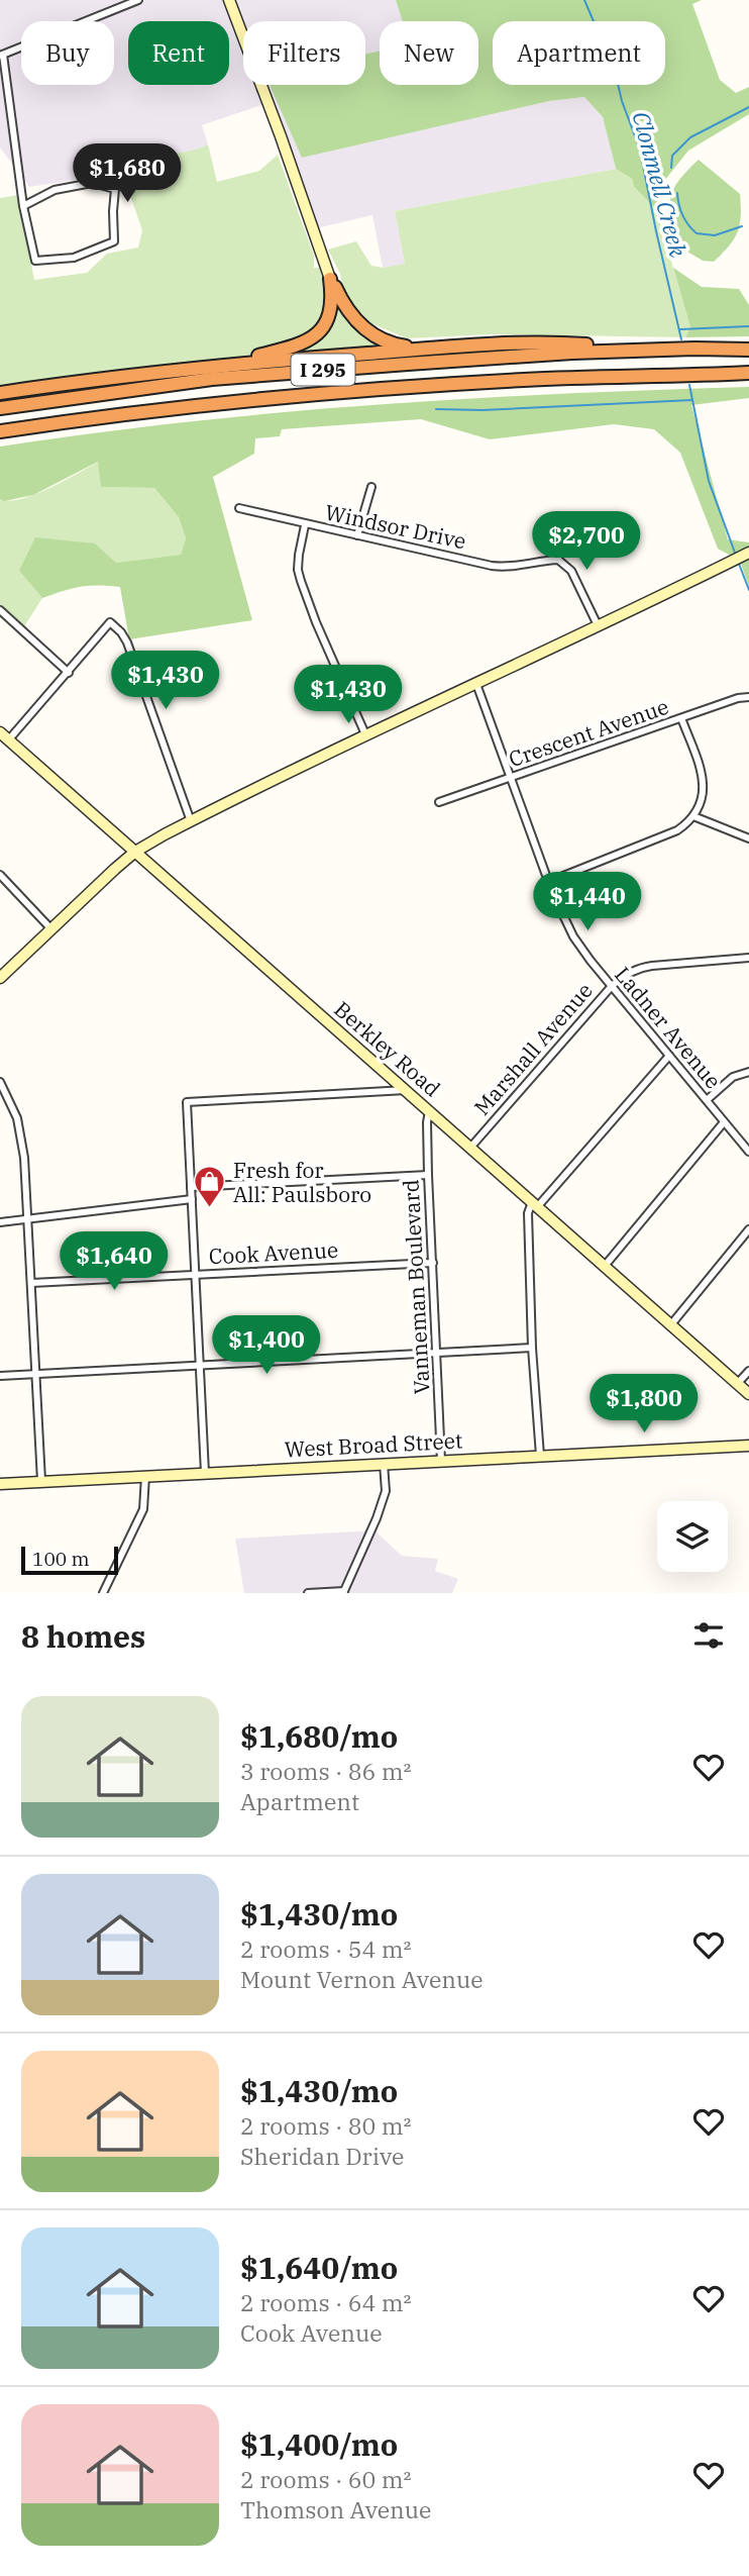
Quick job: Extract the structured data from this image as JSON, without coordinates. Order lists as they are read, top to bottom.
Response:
{
  "streets": {
    "highway": ["I 295"],
    "main road": ["Berkley Road", "West Broad Street"],
    "street": [
      "Windsor Drive",
      "Crescent Avenue",
      "Ladner Avenue",
      "Marshall Avenue",
      "Cook Avenue",
      "Vanneman Boulevard"
    ]
  },
  "crossings": [
    ["Crescent Avenue", "Ladner Avenue"],
    ["Ladner Avenue", "Marshall Avenue"],
    ["Berkley Road", "Marshall Avenue"],
    ["Berkley Road", "Vanneman Boulevard"],
    ["Cook Avenue", "Vanneman Boulevard"],
    ["Vanneman Boulevard", "West Broad Street"]
  ],
  "water": ["Clonmell Creek"],
  "places": {
    "shop": ["Fresh for All: Paulsboro"]
  },
  "scale_bar": "100 m",
  "page": {
    "chip": [
      "Buy",
      "Rent",
      "Filters",
      "New",
      "Apartment"
    ],
    "price": [
      "$1,680",
      "$2,700",
      "$1,430",
      "$1,430",
      "$1,440",
      "$1,640",
      "$1,400",
      "$1,800"
    ],
    "scale": "100 m",
    "heading": "8 homes",
    "list": [
      {
        "name": "$1,680/mo",
        "note": "3 rooms · 86 m² · Apartment"
      },
      {
        "name": "$1,430/mo",
        "note": "2 rooms · 54 m² · Mount Vernon Avenue"
      },
      {
        "name": "$1,430/mo",
        "note": "2 rooms · 80 m² · Sheridan Drive"
      },
      {
        "name": "$1,640/mo",
        "note": "2 rooms · 64 m² · Cook Avenue"
      },
      {
        "name": "$1,400/mo",
        "note": "2 rooms · 60 m² · Thomson Avenue"
      }
    ]
  }
}
